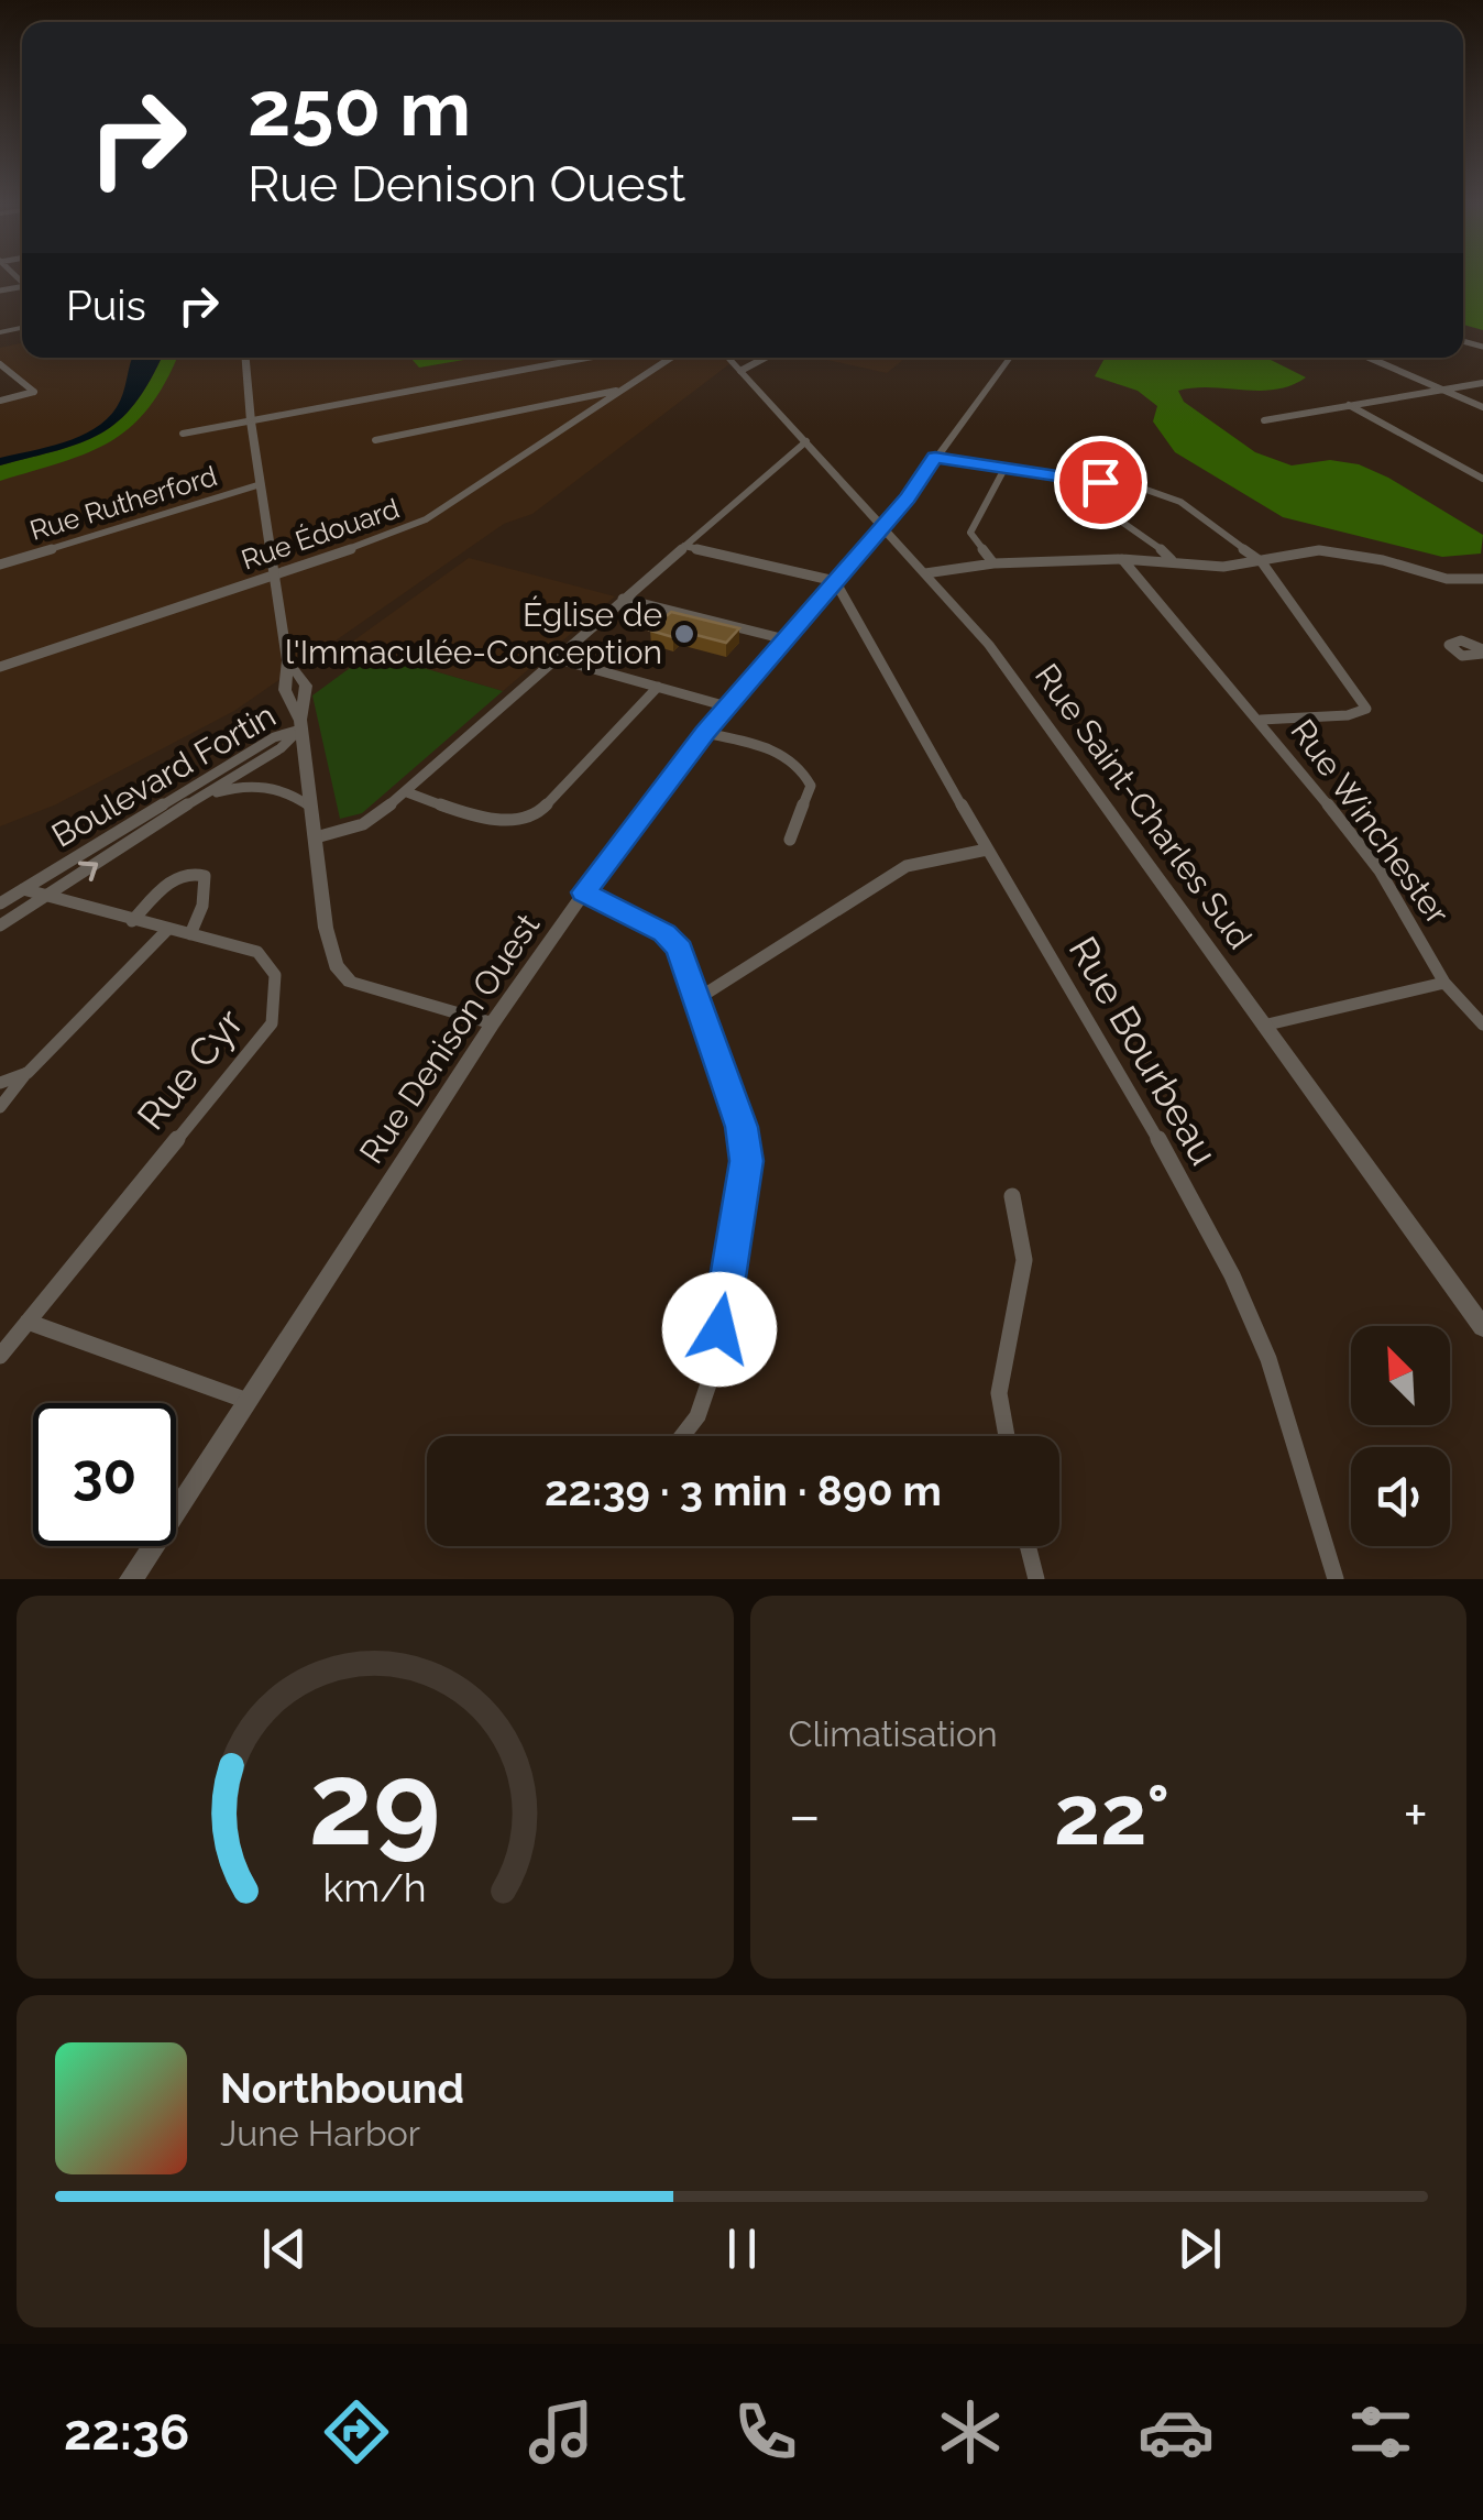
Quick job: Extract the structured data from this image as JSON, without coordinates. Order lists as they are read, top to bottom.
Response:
{
  "streets": {
    "street": [
      "Rue Rutherford",
      "Rue Édouard",
      "Boulevard Fortin",
      "Rue Saint-Charles Sud",
      "Rue Winchester",
      "Rue Denison Ouest",
      "Rue Bourbeau",
      "Rue Cyr"
    ]
  },
  "crossings": [
    ["Boulevard Fortin", "Rue Cyr"],
    ["Rue Saint-Charles Sud", "Rue Denison Ouest"],
    ["Rue Denison Ouest", "Rue Bourbeau"]
  ],
  "places": ["Église de l'Immaculée-Conception"],
  "north": "top left",
  "page": {
    "turn": ["250 m", "Rue Denison Ouest"],
    "then": "Puis",
    "limit": "30",
    "trip": "22:39 · 3 min · 890 m",
    "tile": "Climatisation",
    "heat": ["−", "22°", "+"],
    "song": ["Northbound", "June Harbor"],
    "tabs": "22:36",
    "gauge": ["29", "km/h"]
  }
}
